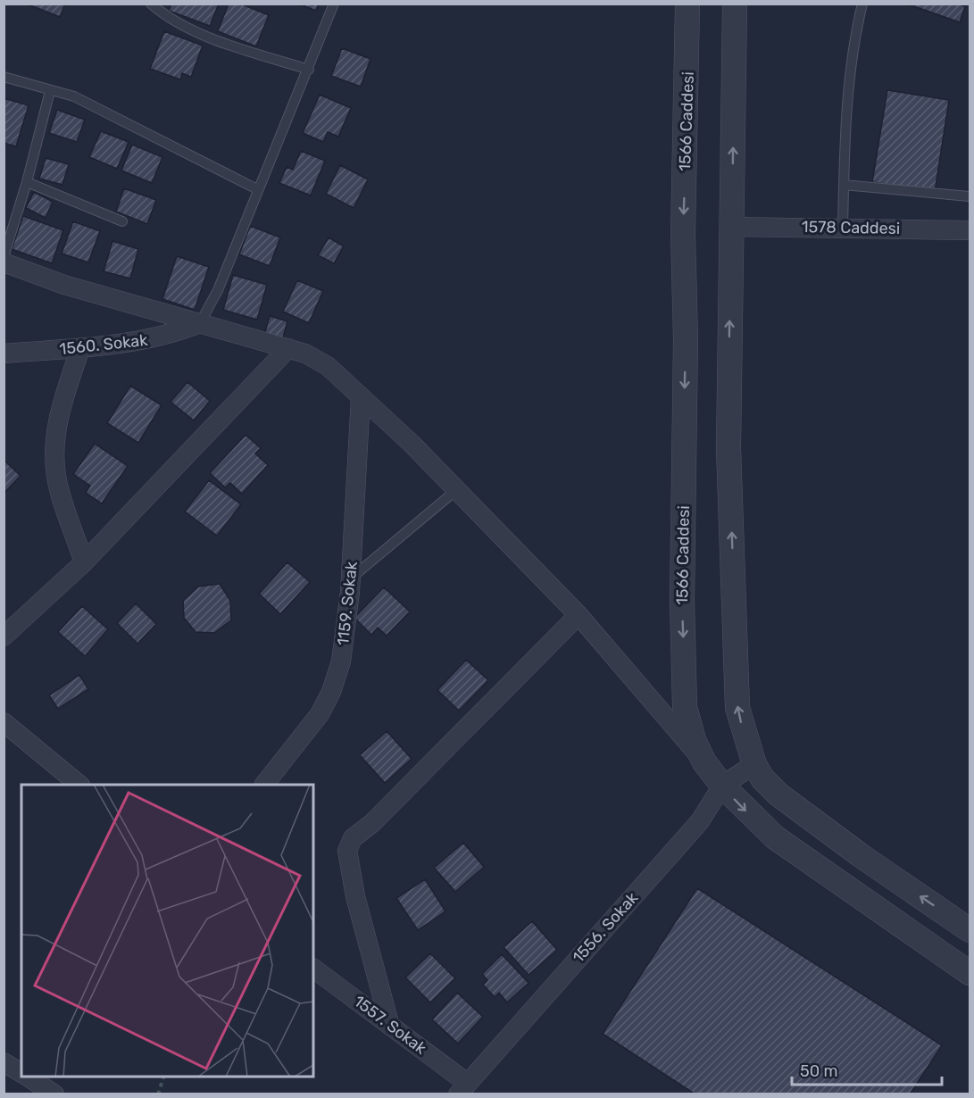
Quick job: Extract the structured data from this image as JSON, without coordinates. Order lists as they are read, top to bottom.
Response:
{
  "streets": {
    "street": [
      "1566 Caddesi",
      "1578 Caddesi",
      "1560. Sokak",
      "1159. Sokak",
      "1556. Sokak",
      "1557. Sokak"
    ]
  },
  "crossings": [
    ["1566 Caddesi", "1556. Sokak"],
    ["1556. Sokak", "1557. Sokak"]
  ],
  "scale_bar": "50 m"
}
